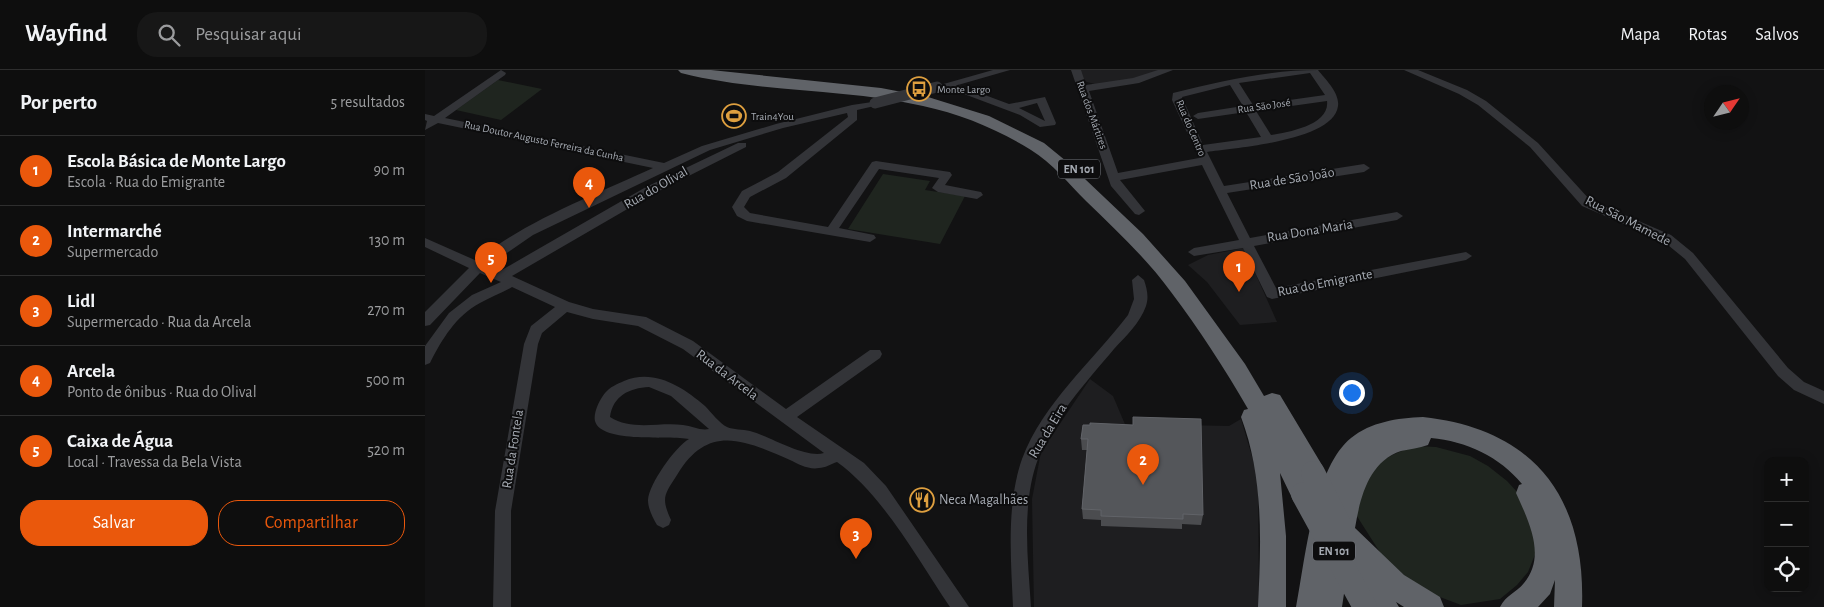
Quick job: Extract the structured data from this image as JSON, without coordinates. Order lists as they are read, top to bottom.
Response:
{
  "streets": {
    "highway": ["EN 101"],
    "street": [
      "Rua São José",
      "Rua dos Mártires",
      "Rua do Centro",
      "Rua Doutor Augusto Ferreira da Cunha",
      "Rua de São João",
      "Rua do Olival",
      "Rua São Mamede",
      "Rua Dona Maria",
      "Rua do Emigrante",
      "Rua da Arcela",
      "Rua da Eira",
      "Rua da Fontela"
    ]
  },
  "crossings": [
    ["Rua do Centro", "Rua do Emigrante"],
    ["Rua de São João", "Rua do Emigrante"],
    ["Rua do Olival", "Rua da Arcela"],
    ["Rua Dona Maria", "Rua do Emigrante"],
    ["Rua da Arcela", "Rua da Fontela"]
  ],
  "places": {
    "bus stop": ["Monte Largo"],
    "sports": ["Train4You"],
    "restaurant": ["Neca Magalhães"]
  },
  "north": "top right",
  "page": {
    "header": "Wayfind",
    "search": "Pesquisar aqui",
    "nav": ["Mapa", "Rotas", "Salvos"],
    "heading": ["Por perto", "5 resultados"],
    "list": [
      {
        "mark": "1",
        "name": "Escola Básica de Monte Largo",
        "note": "Escola · Rua do Emigrante",
        "value": "90 m"
      },
      {
        "mark": "2",
        "name": "Intermarché",
        "note": "Supermercado",
        "value": "130 m"
      },
      {
        "mark": "3",
        "name": "Lidl",
        "note": "Supermercado · Rua da Arcela",
        "value": "270 m"
      },
      {
        "mark": "4",
        "name": "Arcela",
        "note": "Ponto de ônibus · Rua do Olival",
        "value": "500 m"
      },
      {
        "mark": "5",
        "name": "Caixa de Água",
        "note": "Local · Travessa da Bela Vista",
        "value": "520 m"
      }
    ],
    "pins": [
      "4",
      "5",
      "1",
      "2",
      "3"
    ],
    "map_buttons": ["+", "−"],
    "buttons": ["Salvar", "Compartilhar"]
  }
}
